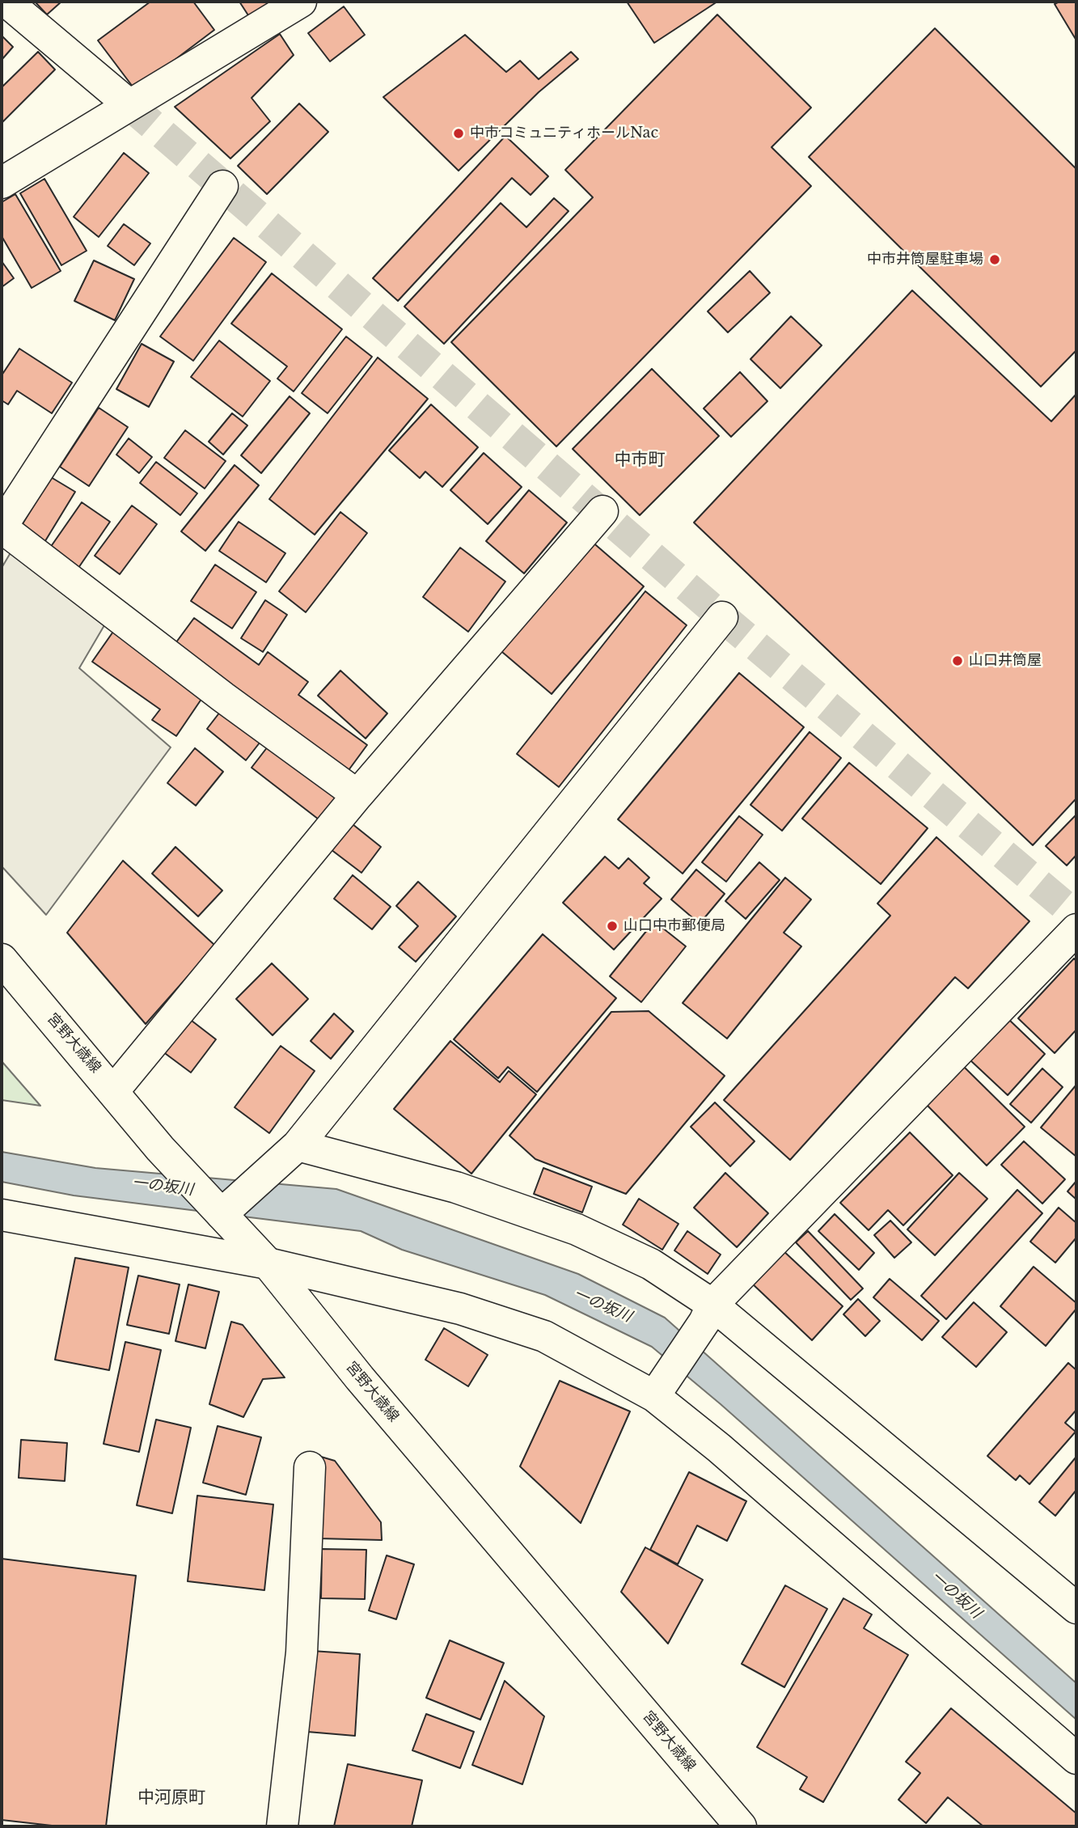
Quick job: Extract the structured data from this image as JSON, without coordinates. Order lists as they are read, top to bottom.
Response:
{
  "streets": {
    "street": ["宮野大歳線"]
  },
  "districts": ["中市町", "中河原町"],
  "water": ["一の坂川"],
  "places": [
    "中市コミュニティホールNac",
    "中市井筒屋駐車場",
    "山口井筒屋",
    "山口中市郵便局"
  ]
}
